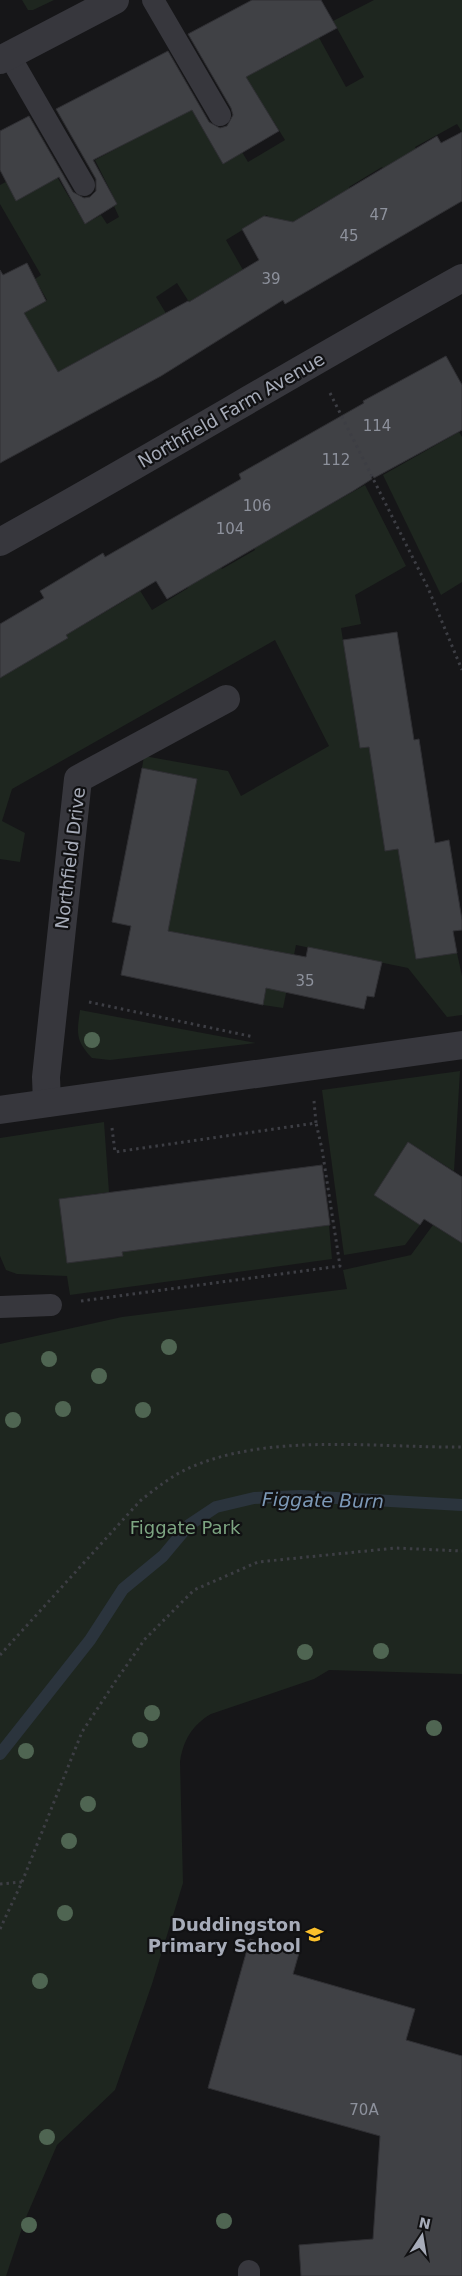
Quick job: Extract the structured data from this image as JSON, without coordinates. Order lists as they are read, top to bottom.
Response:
{
  "streets": {
    "street": ["Northfield Farm Avenue", "Northfield Drive"]
  },
  "water": ["Figgate Burn"],
  "parks": ["Figgate Park"],
  "places": {
    "school or university": ["Duddingston Primary School"]
  },
  "house_numbers": [
    "47",
    "45",
    "39",
    "114",
    "112",
    "106",
    "104",
    "35",
    "70A"
  ],
  "north": "top"
}
